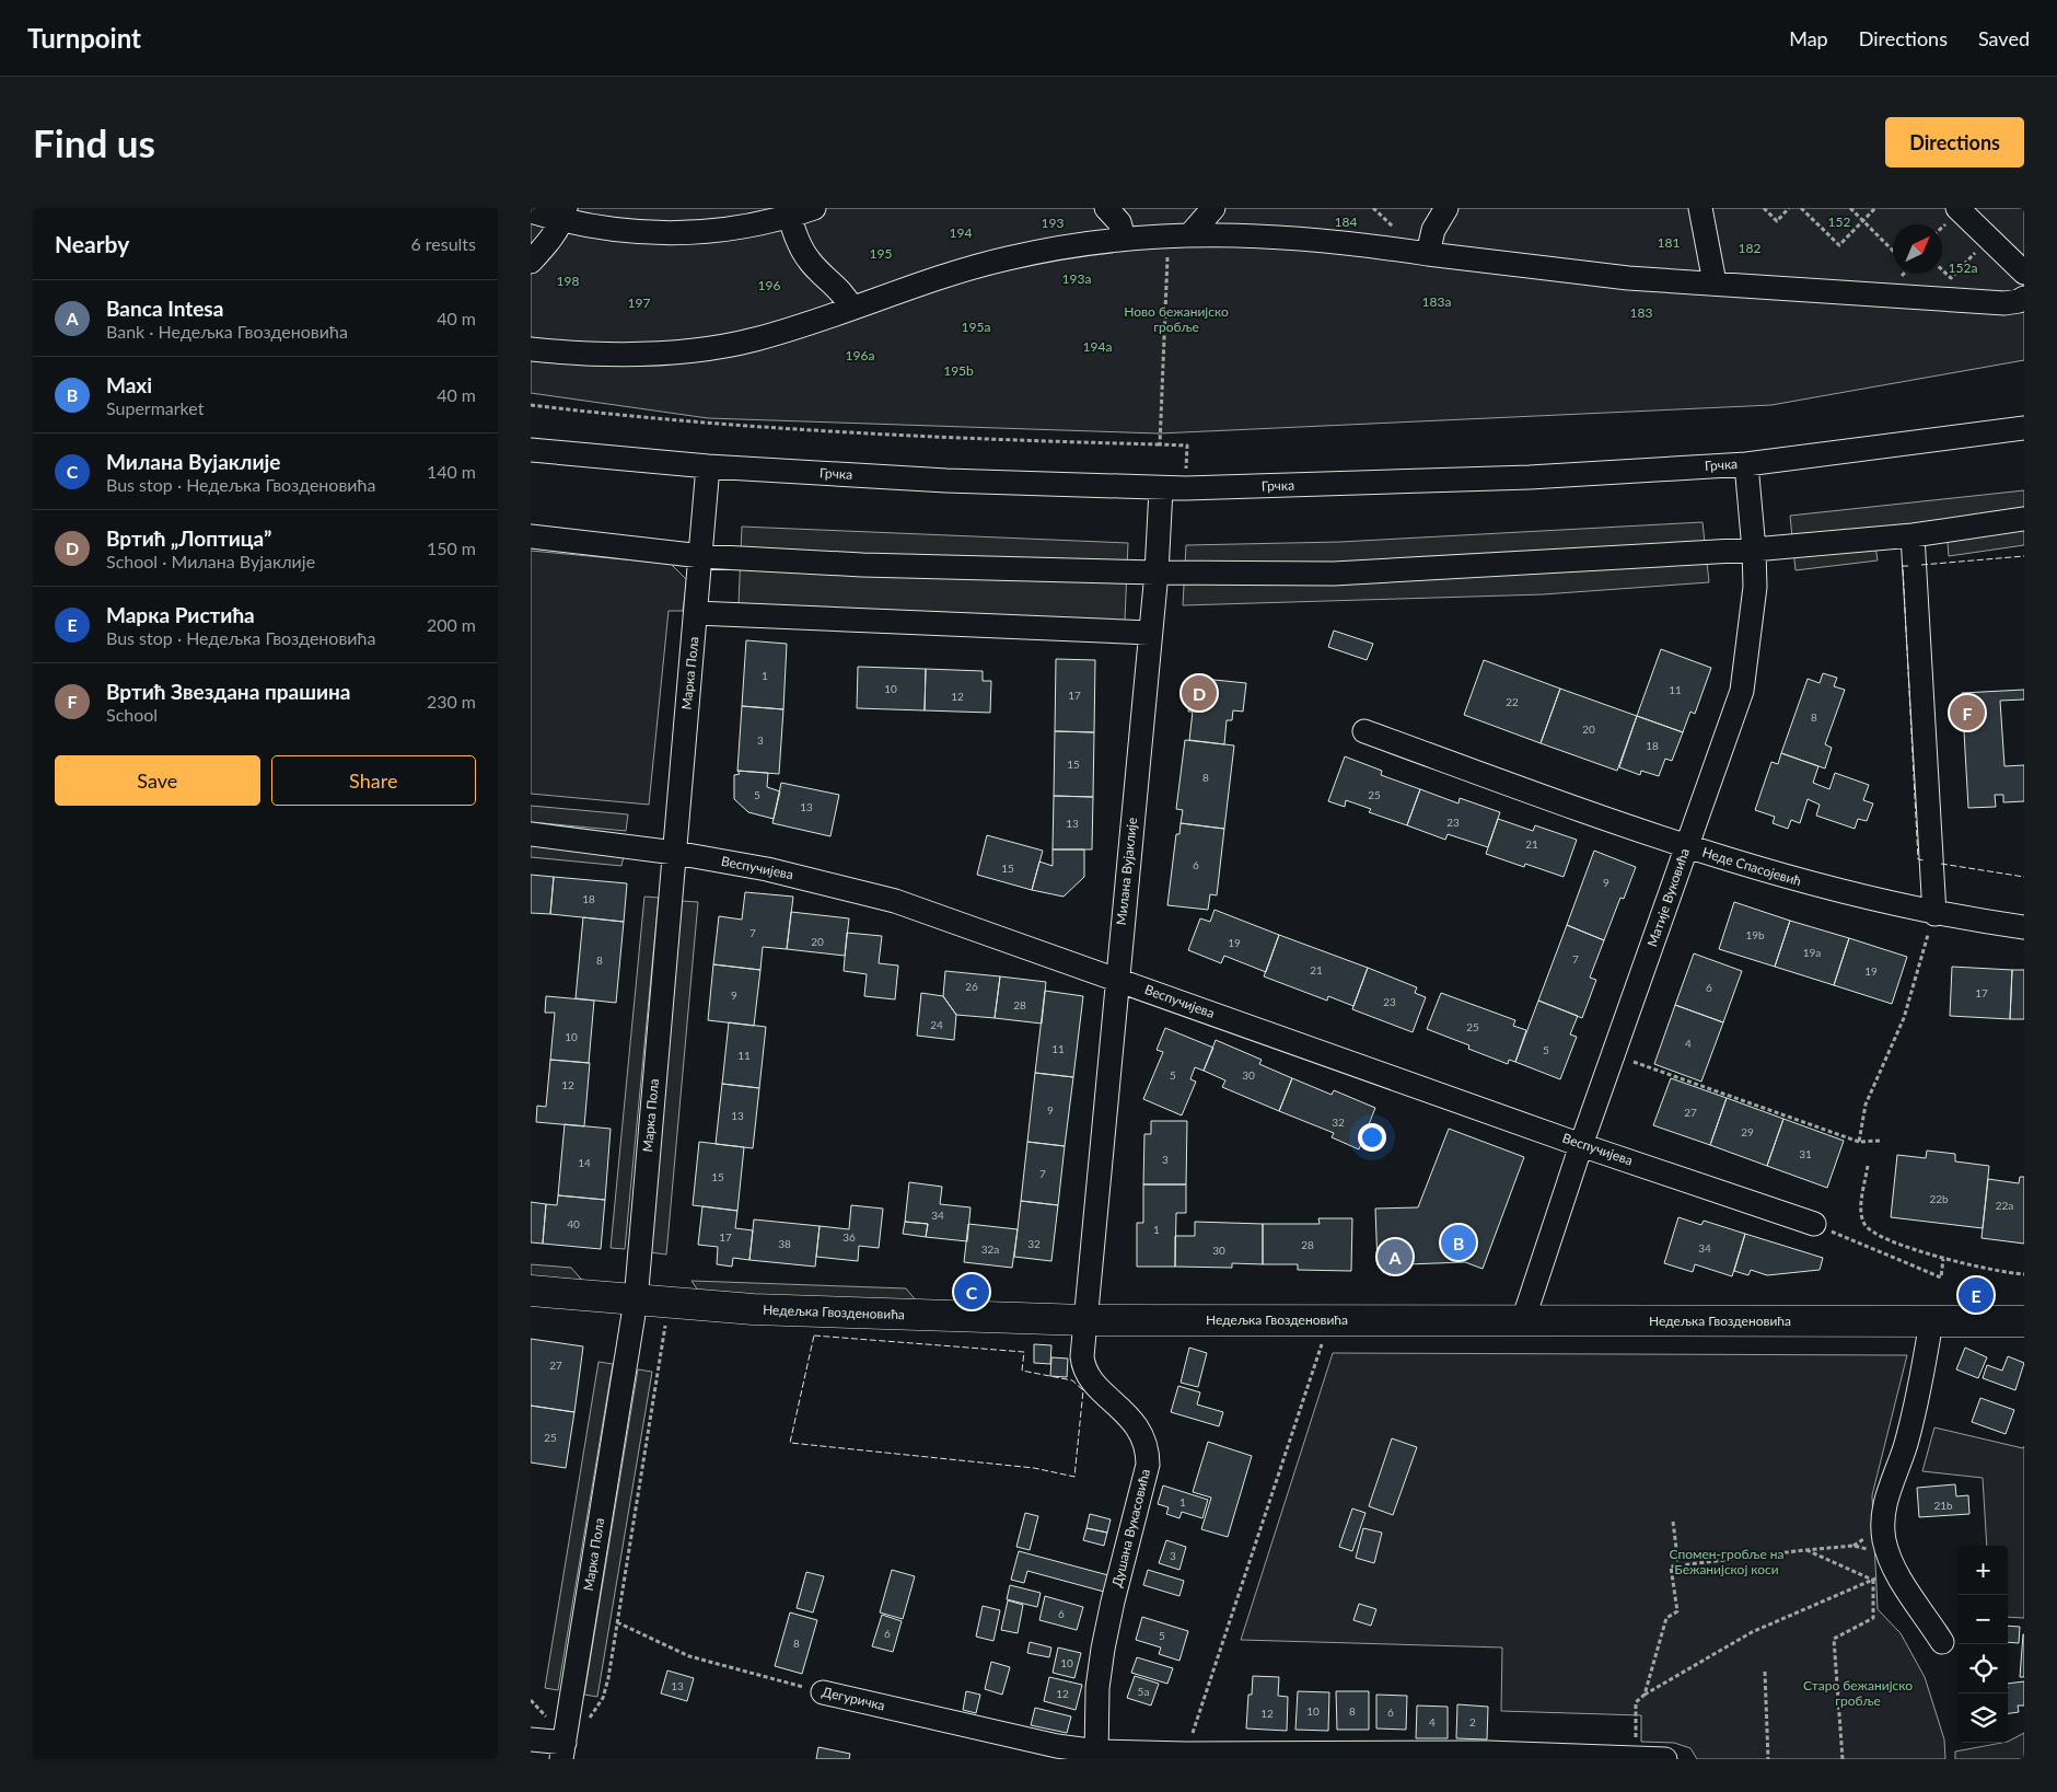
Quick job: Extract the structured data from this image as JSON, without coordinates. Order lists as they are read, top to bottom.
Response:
{
  "streets": {
    "main road": ["Недељка Гвозденовића"],
    "street": [
      "Грчка",
      "Марка Пола",
      "Неде Спасојевић",
      "Веспучијева",
      "Милана Вујаклије",
      "Матије Вуковића",
      "Душана Вукасовића",
      "Дегуричка"
    ]
  },
  "crossings": [
    ["Грчка", "Марка Пола"],
    ["Грчка", "Милана Вујаклије"],
    ["Грчка", "Матије Вуковића"],
    ["Марка Пола", "Веспучијева"],
    ["Марка Пола", "Недељка Гвозденовића"],
    ["Неде Спасојевић", "Матије Вуковића"],
    ["Веспучијева", "Милана Вујаклије"],
    ["Веспучијева", "Матије Вуковића"],
    ["Милана Вујаклије", "Недељка Гвозденовића"],
    ["Милана Вујаклије", "Душана Вукасовића"],
    ["Матије Вуковића", "Недељка Гвозденовића"],
    ["Недељка Гвозденовића", "Душана Вукасовића"],
    ["Недељка Гвозденовића", "Дегуричка"],
    ["Душана Вукасовића", "Дегуричка"]
  ],
  "parks": [
    "184",
    "152",
    "193",
    "194",
    "181",
    "182",
    "195",
    "152a",
    "193a",
    "198",
    "196",
    "183a",
    "197",
    "Ново бежанијско гробље",
    "183",
    "195a",
    "194a",
    "196a",
    "195b",
    "Спомен-гробље на Бежанијској коси",
    "Старо бежанијско гробље"
  ],
  "house_numbers": [
    "1",
    "10",
    "11",
    "17",
    "12",
    "22",
    "8",
    "20",
    "3",
    "18",
    "15",
    "8",
    "5",
    "25",
    "13",
    "23",
    "13",
    "21",
    "6",
    "15",
    "9",
    "18",
    "7",
    "19b",
    "20",
    "19",
    "19a",
    "7",
    "8",
    "21",
    "19",
    "26",
    "6",
    "17",
    "9",
    "23",
    "28",
    "24",
    "25",
    "10",
    "4",
    "11",
    "5",
    "11",
    "5",
    "30",
    "12",
    "9",
    "27",
    "13",
    "32",
    "29",
    "31",
    "3",
    "14",
    "7",
    "15",
    "22b",
    "22a",
    "34",
    "40",
    "1",
    "17",
    "36",
    "38",
    "32",
    "28",
    "34",
    "32a",
    "30",
    "27",
    "25",
    "1",
    "21b",
    "3",
    "6",
    "6",
    "5",
    "8",
    "10",
    "13",
    "5a",
    "12",
    "10",
    "8",
    "6",
    "12",
    "4",
    "2"
  ],
  "north": "top right",
  "page": {
    "header": "Turnpoint",
    "nav": ["Map", "Directions", "Saved"],
    "buttons": [
      "Directions",
      ["Save", "Share"]
    ],
    "title": "Find us",
    "heading": ["Nearby", "6 results"],
    "list": [
      {
        "mark": "A",
        "name": "Banca Intesa",
        "note": "Bank · Недељка Гвозденовића",
        "value": "40 m"
      },
      {
        "mark": "B",
        "name": "Maxi",
        "note": "Supermarket",
        "value": "40 m"
      },
      {
        "mark": "C",
        "name": "Милана Вујаклије",
        "note": "Bus stop · Недељка Гвозденовића",
        "value": "140 m"
      },
      {
        "mark": "D",
        "name": "Вртић „Лоптица”",
        "note": "School · Милана Вујаклије",
        "value": "150 m"
      },
      {
        "mark": "E",
        "name": "Марка Ристића",
        "note": "Bus stop · Недељка Гвозденовића",
        "value": "200 m"
      },
      {
        "mark": "F",
        "name": "Вртић Звездана прашина",
        "note": "School",
        "value": "230 m"
      }
    ],
    "pins": [
      "D",
      "F",
      "B",
      "A",
      "C",
      "E"
    ],
    "map_buttons": ["+", "−"]
  }
}
